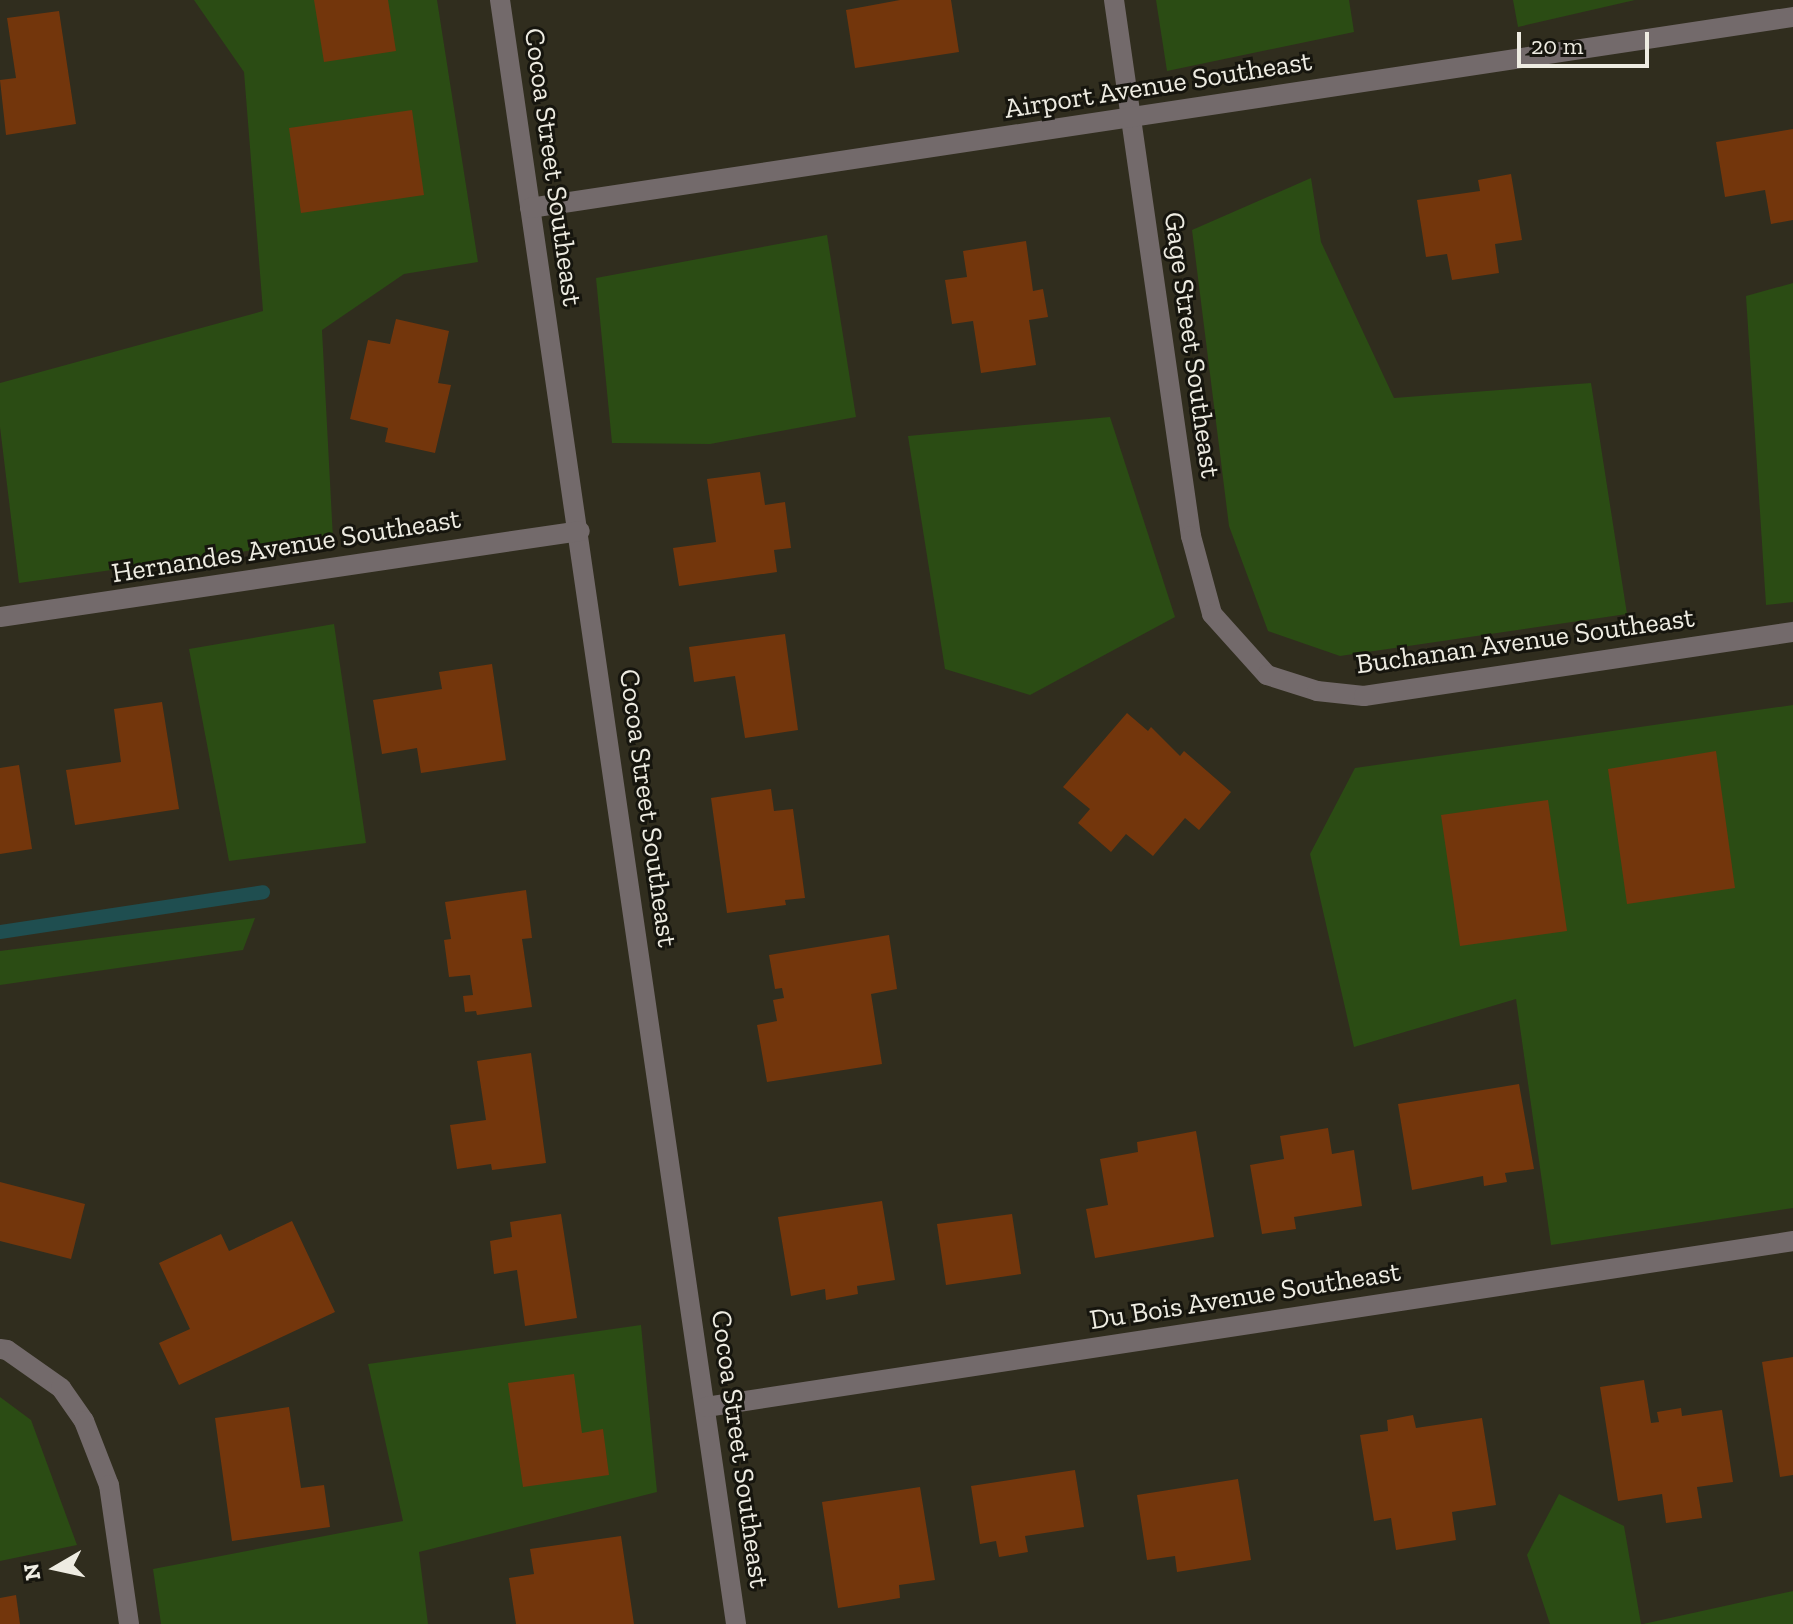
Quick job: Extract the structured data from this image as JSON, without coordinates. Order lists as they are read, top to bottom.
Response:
{
  "streets": {
    "street": [
      "Airport Avenue Southeast",
      "Cocoa Street Southeast",
      "Gage Street Southeast",
      "Hernandes Avenue Southeast",
      "Buchanan Avenue Southeast",
      "Du Bois Avenue Southeast"
    ]
  },
  "crossings": [
    ["Airport Avenue Southeast", "Cocoa Street Southeast"],
    ["Airport Avenue Southeast", "Gage Street Southeast"],
    ["Cocoa Street Southeast", "Hernandes Avenue Southeast"],
    ["Cocoa Street Southeast", "Du Bois Avenue Southeast"],
    ["Gage Street Southeast", "Buchanan Avenue Southeast"]
  ],
  "scale_bar": "20 m",
  "north": "left"
}
